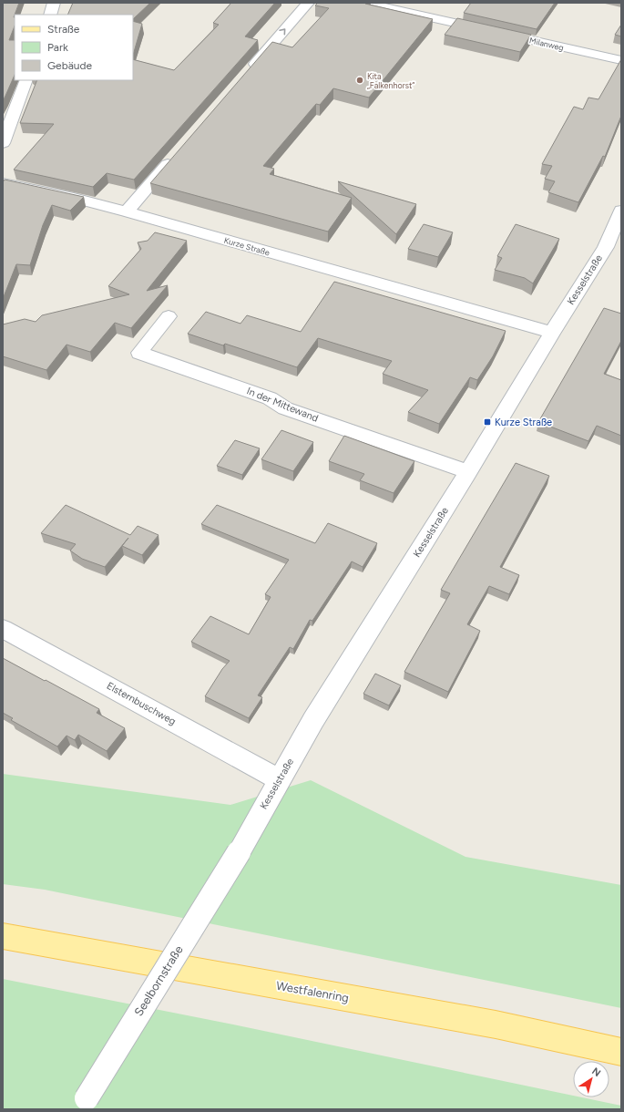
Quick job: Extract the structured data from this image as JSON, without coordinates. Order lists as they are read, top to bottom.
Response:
{
  "streets": {
    "main road": ["Westfalenring"],
    "street": [
      "Milanweg",
      "Kurze Straße",
      "Kesselstraße",
      "In der Mittewand",
      "Elsternbuschweg",
      "Seelbornstraße"
    ]
  },
  "crossings": [
    ["Kurze Straße", "Kesselstraße"],
    ["Kesselstraße", "In der Mittewand"],
    ["Kesselstraße", "Elsternbuschweg"],
    ["Kesselstraße", "Seelbornstraße"]
  ],
  "places": {
    "other": ["Kita „Falkenhorst“"],
    "transit": ["Kurze Straße"]
  },
  "legend": ["Straße", "Park", "Gebäude"],
  "north": "top right"
}
